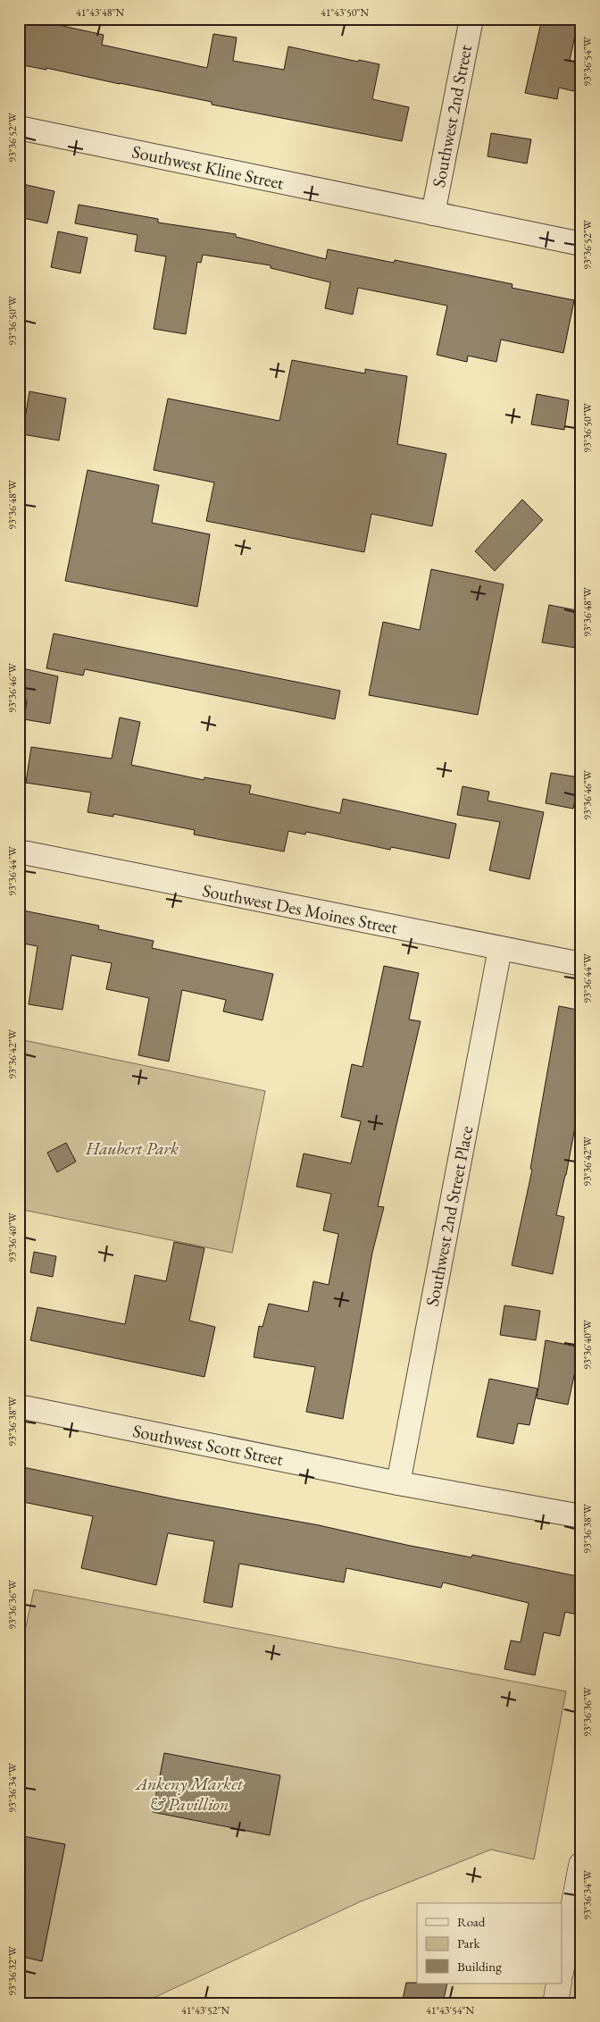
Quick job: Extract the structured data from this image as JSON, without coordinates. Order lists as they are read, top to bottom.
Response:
{
  "streets": {
    "street": [
      "Southwest 2nd Street",
      "Southwest Kline Street",
      "Southwest Des Moines Street",
      "Southwest 2nd Street Place",
      "Southwest Scott Street"
    ]
  },
  "crossings": [
    ["Southwest 2nd Street", "Southwest Kline Street"],
    ["Southwest Des Moines Street", "Southwest 2nd Street Place"],
    ["Southwest 2nd Street Place", "Southwest Scott Street"]
  ],
  "parks": ["Haubert Park", "Ankeny Market & Pavillion"],
  "legend": ["Road", "Park", "Building"],
  "coordinates": [
    "41°43'48\"N",
    "41°43'50\"N",
    "93°36'54\"W",
    "93°36'52\"W",
    "93°36'50\"W",
    "93°36'48\"W",
    "93°36'46\"W",
    "93°36'44\"W",
    "93°36'42\"W",
    "93°36'40\"W",
    "93°36'38\"W",
    "93°36'36\"W",
    "93°36'34\"W",
    "93°36'32\"W",
    "41°43'52\"N",
    "41°43'54\"N"
  ]
}
